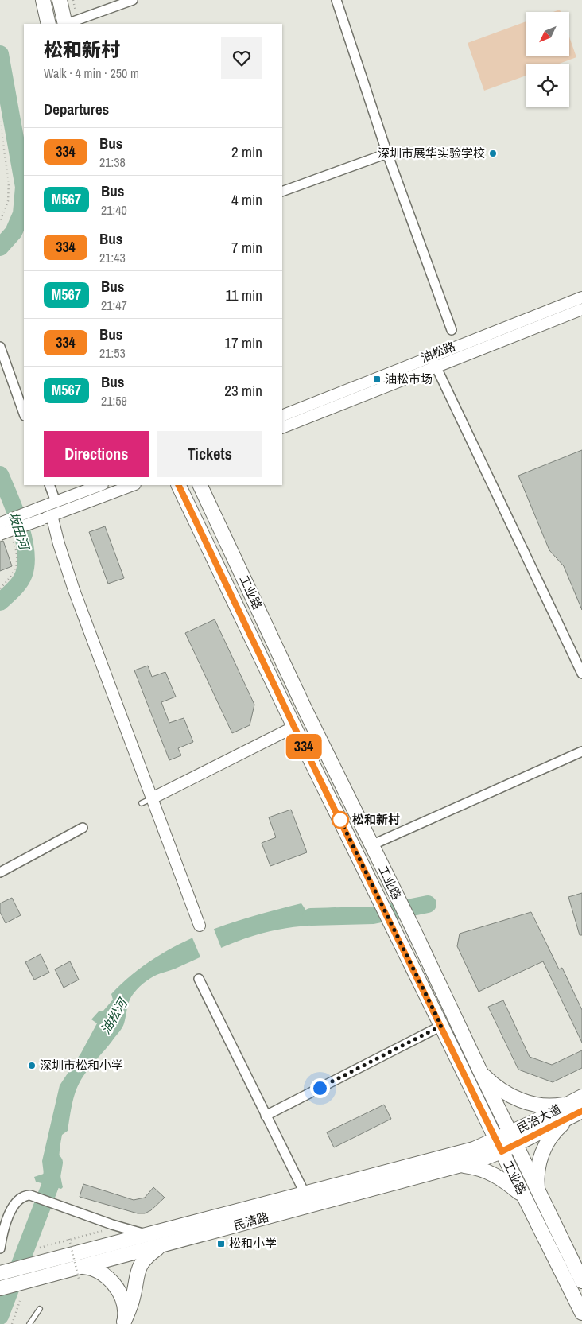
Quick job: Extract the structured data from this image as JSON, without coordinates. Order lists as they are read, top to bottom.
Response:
{
  "streets": {
    "main road": ["工业路", "民治大道", "民清路"],
    "street": ["油松路"]
  },
  "crossings": [
    ["工业路", "民治大道"],
    ["工业路", "民清路"],
    ["民治大道", "民清路"]
  ],
  "water": ["坂田河", "油松河"],
  "places": {
    "other": ["深圳市展华实验学校", "松和新村", "深圳市松和小学"],
    "transit": ["油松市场", "松和小学"]
  },
  "lines": ["bus line 334"],
  "north": "bottom left",
  "page": {
    "on_map": "334",
    "heading": [
      ["松和新村", "Walk · 4 min · 250 m"],
      "Departures"
    ],
    "list": [
      {
        "mark": "334",
        "name": "Bus",
        "note": "21:38",
        "value": "2 min"
      },
      {
        "mark": "M567",
        "name": "Bus",
        "note": "21:40",
        "value": "4 min"
      },
      {
        "mark": "334",
        "name": "Bus",
        "note": "21:43",
        "value": "7 min"
      },
      {
        "mark": "M567",
        "name": "Bus",
        "note": "21:47",
        "value": "11 min"
      },
      {
        "mark": "334",
        "name": "Bus",
        "note": "21:53",
        "value": "17 min"
      },
      {
        "mark": "M567",
        "name": "Bus",
        "note": "21:59",
        "value": "23 min"
      }
    ],
    "buttons": ["Directions", "Tickets"]
  }
}
